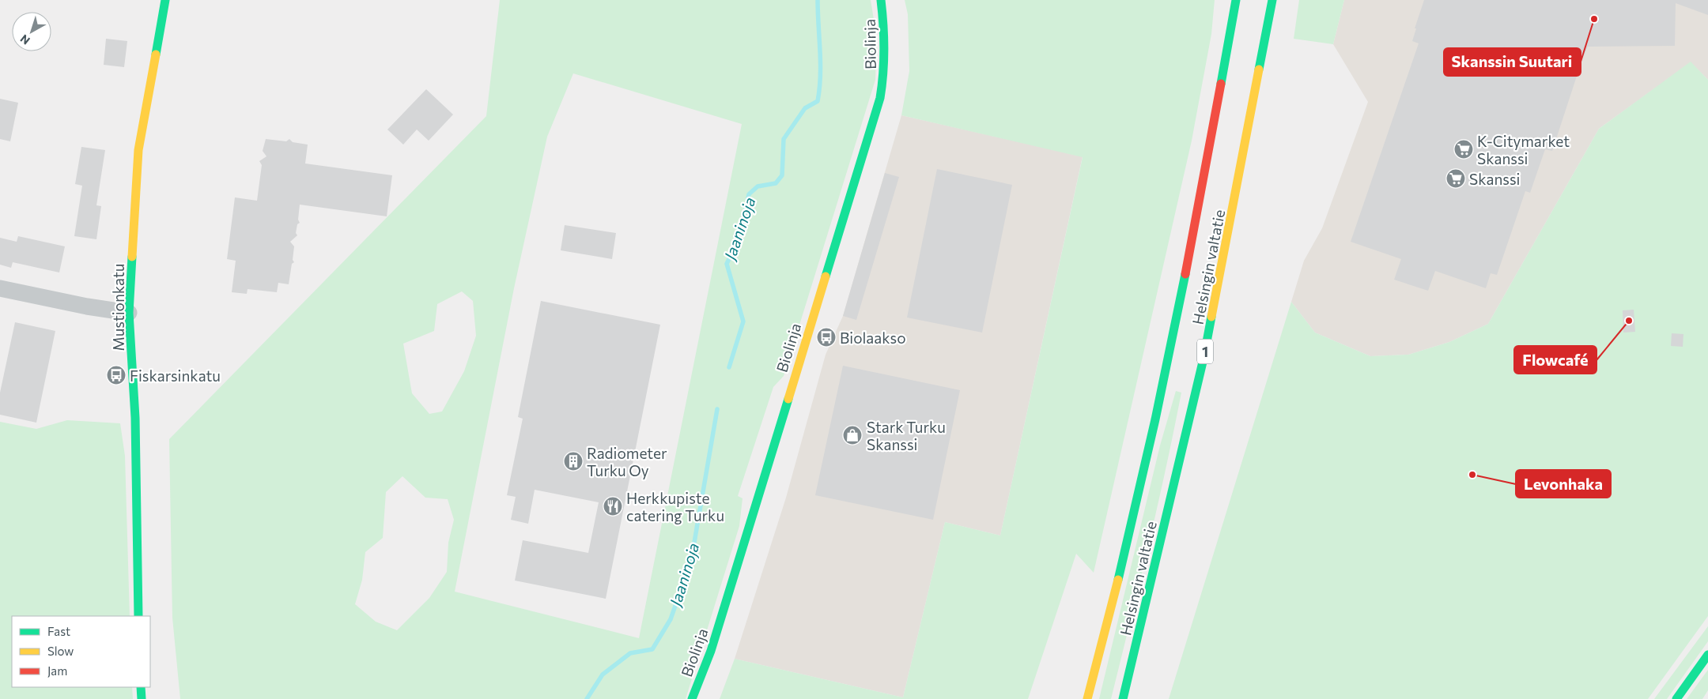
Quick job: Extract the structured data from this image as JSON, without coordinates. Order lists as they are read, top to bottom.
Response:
{
  "streets": {
    "main road": [
      "Biolinja",
      "Helsingin valtatie",
      "Mustionkatu",
      "1"
    ]
  },
  "water": ["Jaaninoja"],
  "places": {
    "other": ["Skanssin Suutari", "Flowcafé", "Levonhaka"],
    "supermarket": ["K-Citymarket Skanssi", "Skanssi"],
    "bus stop": ["Biolaakso", "Fiskarsinkatu"],
    "shop": ["Stark Turku Skanssi"],
    "building": ["Radiometer Turku Oy"],
    "restaurant": ["Herkkupiste catering Turku"]
  },
  "legend": ["Fast", "Slow", "Jam"],
  "north": "bottom left"
}
